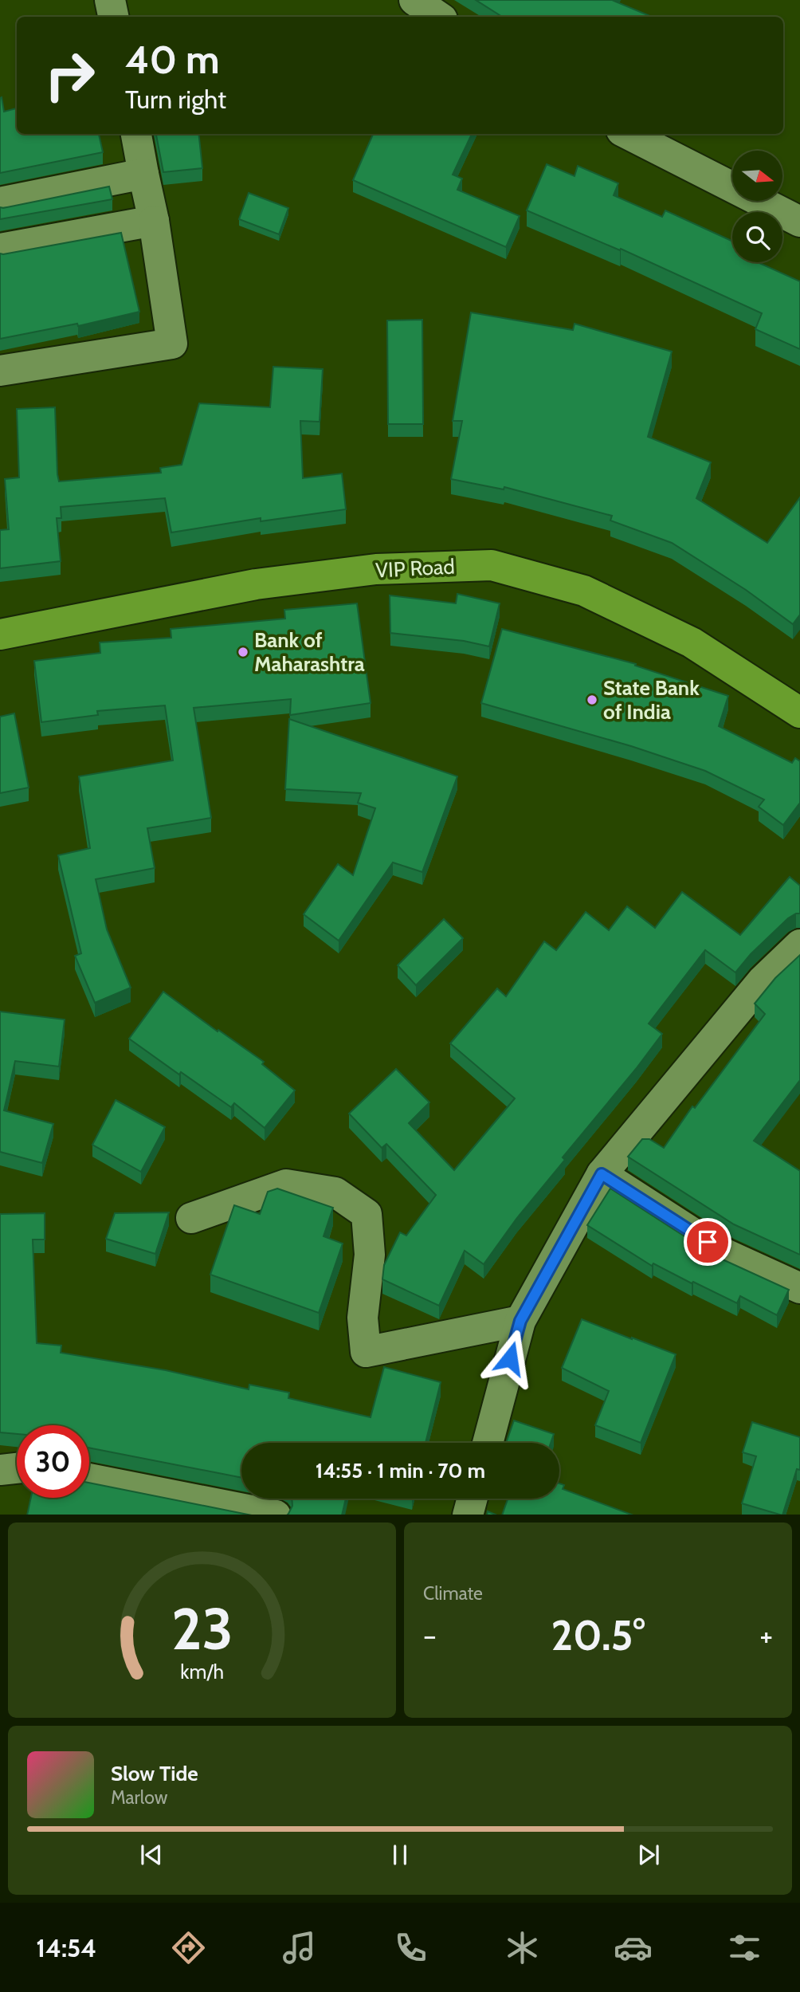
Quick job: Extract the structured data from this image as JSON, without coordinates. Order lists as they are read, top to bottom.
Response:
{
  "streets": {
    "highway": ["VIP Road"]
  },
  "places": ["Bank of Maharashtra", "State Bank of India"],
  "north": "right",
  "page": {
    "turn": ["40 m", "Turn right"],
    "limit": "30",
    "trip": "14:55 · 1 min · 70 m",
    "tile": "Climate",
    "heat": ["−", "20.5°", "+"],
    "song": ["Slow Tide", "Marlow"],
    "tabs": "14:54",
    "gauge": ["23", "km/h"]
  }
}
